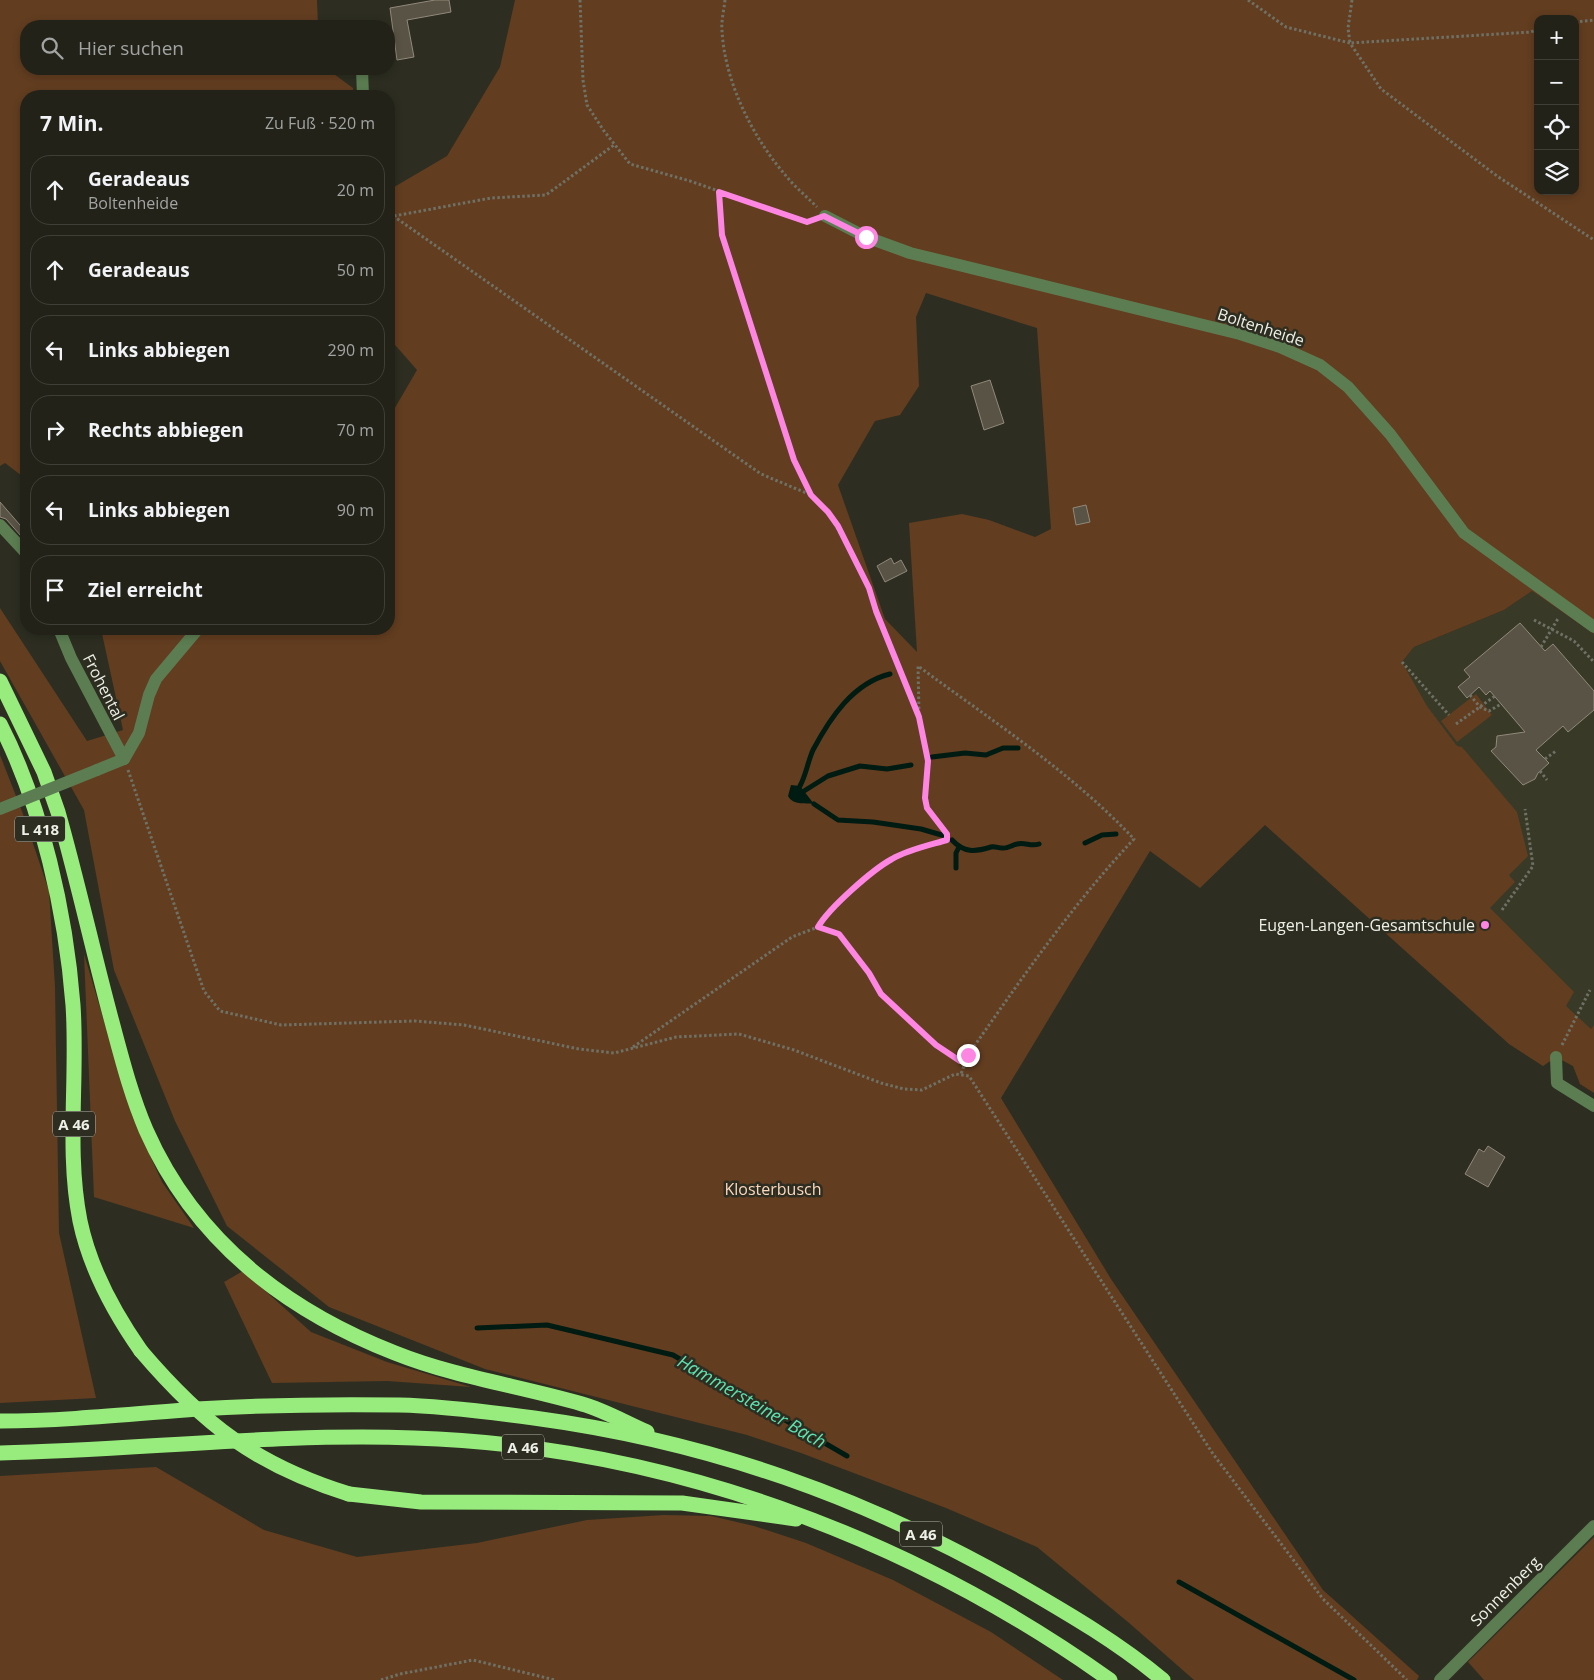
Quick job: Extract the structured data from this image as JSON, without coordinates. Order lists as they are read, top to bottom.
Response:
{
  "streets": {
    "highway": ["L 418", "A 46"],
    "street": ["Boltenheide", "Frohental", "Sonnenberg"]
  },
  "crossings": [
    ["L 418", "A 46"]
  ],
  "water": ["Hammersteiner Bach"],
  "parks": ["Klosterbusch"],
  "places": ["Eugen-Langen-Gesamtschule"],
  "page": {
    "map_buttons": ["+", "−"],
    "search": "Hier suchen",
    "heading": ["7 Min.", "Zu Fuß · 520 m"],
    "list": [
      ["Geradeaus", "Boltenheide", "20 m"],
      ["Geradeaus", "50 m"],
      ["Links abbiegen", "290 m"],
      ["Rechts abbiegen", "70 m"],
      ["Links abbiegen", "90 m"],
      "Ziel erreicht"
    ]
  }
}
